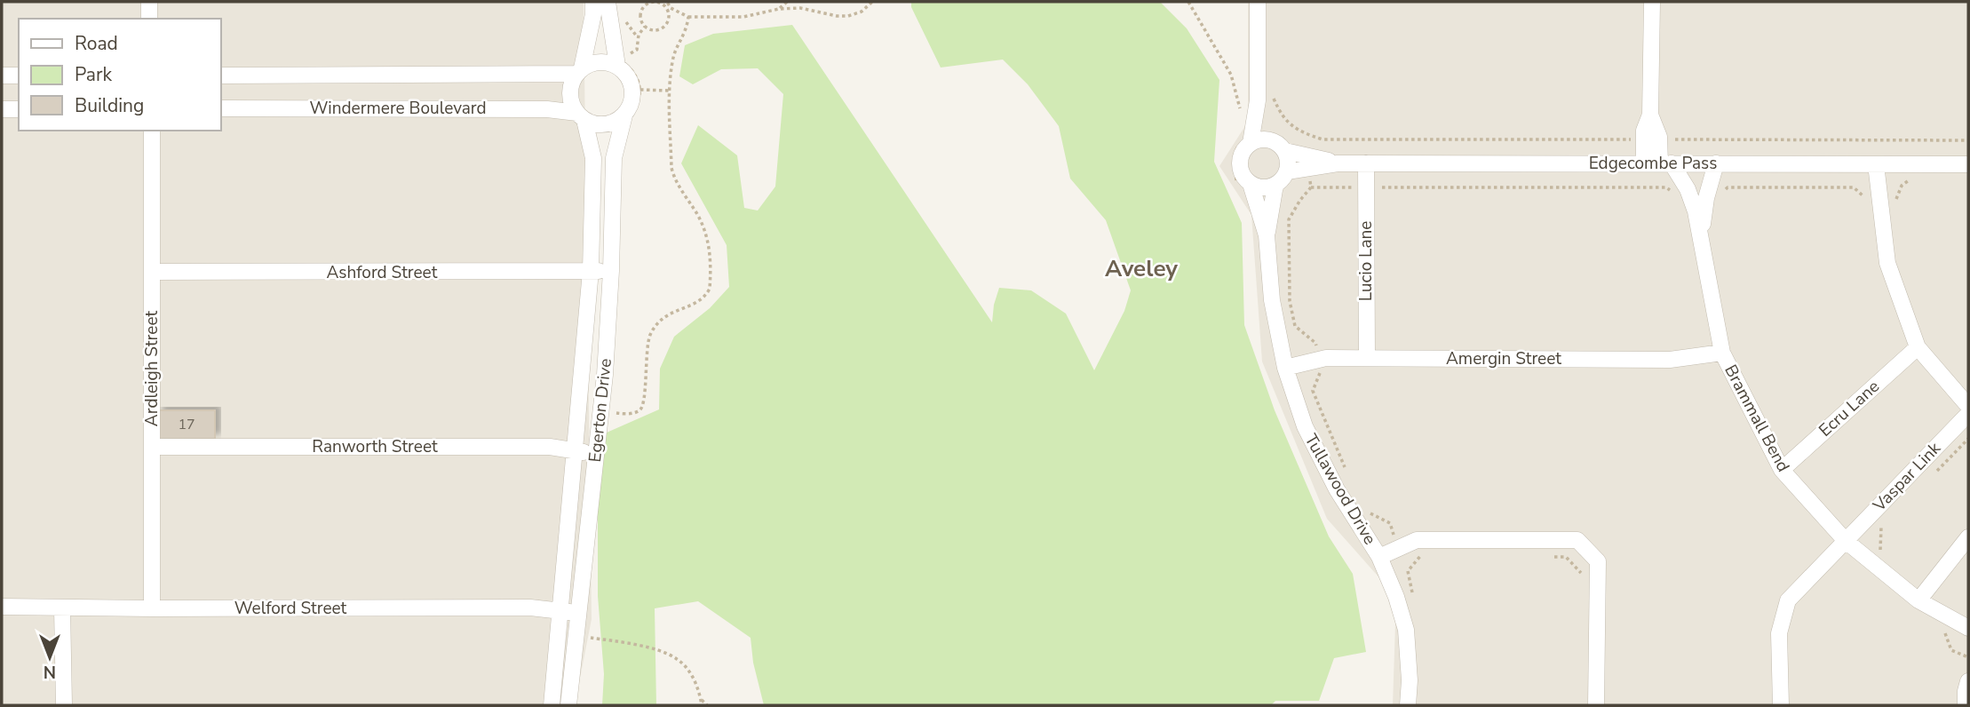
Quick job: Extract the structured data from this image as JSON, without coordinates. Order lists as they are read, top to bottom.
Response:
{
  "streets": {
    "street": [
      "Windermere Boulevard",
      "Edgecombe Pass",
      "Lucio Lane",
      "Ashford Street",
      "Amergin Street",
      "Ardleigh Street",
      "Ecru Lane",
      "Egerton Drive",
      "Brammall Bend",
      "Ranworth Street",
      "Vaspar Link",
      "Tullawood Drive",
      "Welford Street"
    ]
  },
  "crossings": [
    ["Windermere Boulevard", "Egerton Drive"],
    ["Edgecombe Pass", "Lucio Lane"],
    ["Edgecombe Pass", "Brammall Bend"],
    ["Edgecombe Pass", "Tullawood Drive"],
    ["Lucio Lane", "Amergin Street"],
    ["Ashford Street", "Ardleigh Street"],
    ["Ashford Street", "Egerton Drive"],
    ["Amergin Street", "Brammall Bend"],
    ["Amergin Street", "Tullawood Drive"],
    ["Ardleigh Street", "Ranworth Street"],
    ["Ardleigh Street", "Welford Street"],
    ["Ecru Lane", "Brammall Bend"],
    ["Egerton Drive", "Ranworth Street"],
    ["Egerton Drive", "Welford Street"],
    ["Brammall Bend", "Vaspar Link"]
  ],
  "districts": ["Aveley"],
  "house_numbers": ["17"],
  "legend": ["Road", "Park", "Building"],
  "north": "bottom"
}
